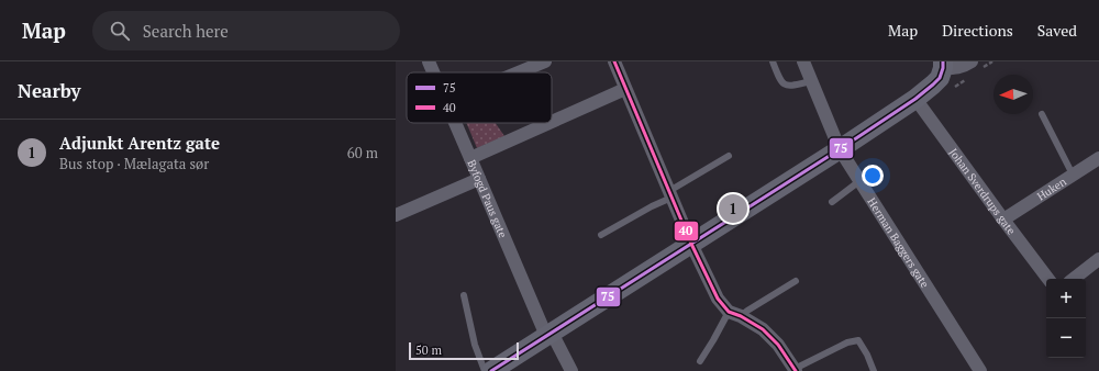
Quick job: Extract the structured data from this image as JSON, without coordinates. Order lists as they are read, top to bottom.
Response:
{
  "streets": {
    "street": [
      "Huken",
      "Johan Sverdrups gate",
      "Byfogd Paus gate",
      "Herman Baggers gate"
    ]
  },
  "crossings": [
    ["Huken", "Johan Sverdrups gate"]
  ],
  "lines": ["transit line 75", "transit line 40"],
  "legend": ["75", "40"],
  "scale_bar": "50 m",
  "north": "left",
  "page": {
    "header": "Map",
    "search": "Search here",
    "nav": ["Map", "Directions", "Saved"],
    "heading": "Nearby",
    "list": [
      {
        "mark": "1",
        "name": "Adjunkt Arentz gate",
        "note": "Bus stop · Mælagata sør",
        "value": "60 m"
      }
    ],
    "pins": "1",
    "map_buttons": ["+", "−"],
    "scale": "50 m"
  }
}
